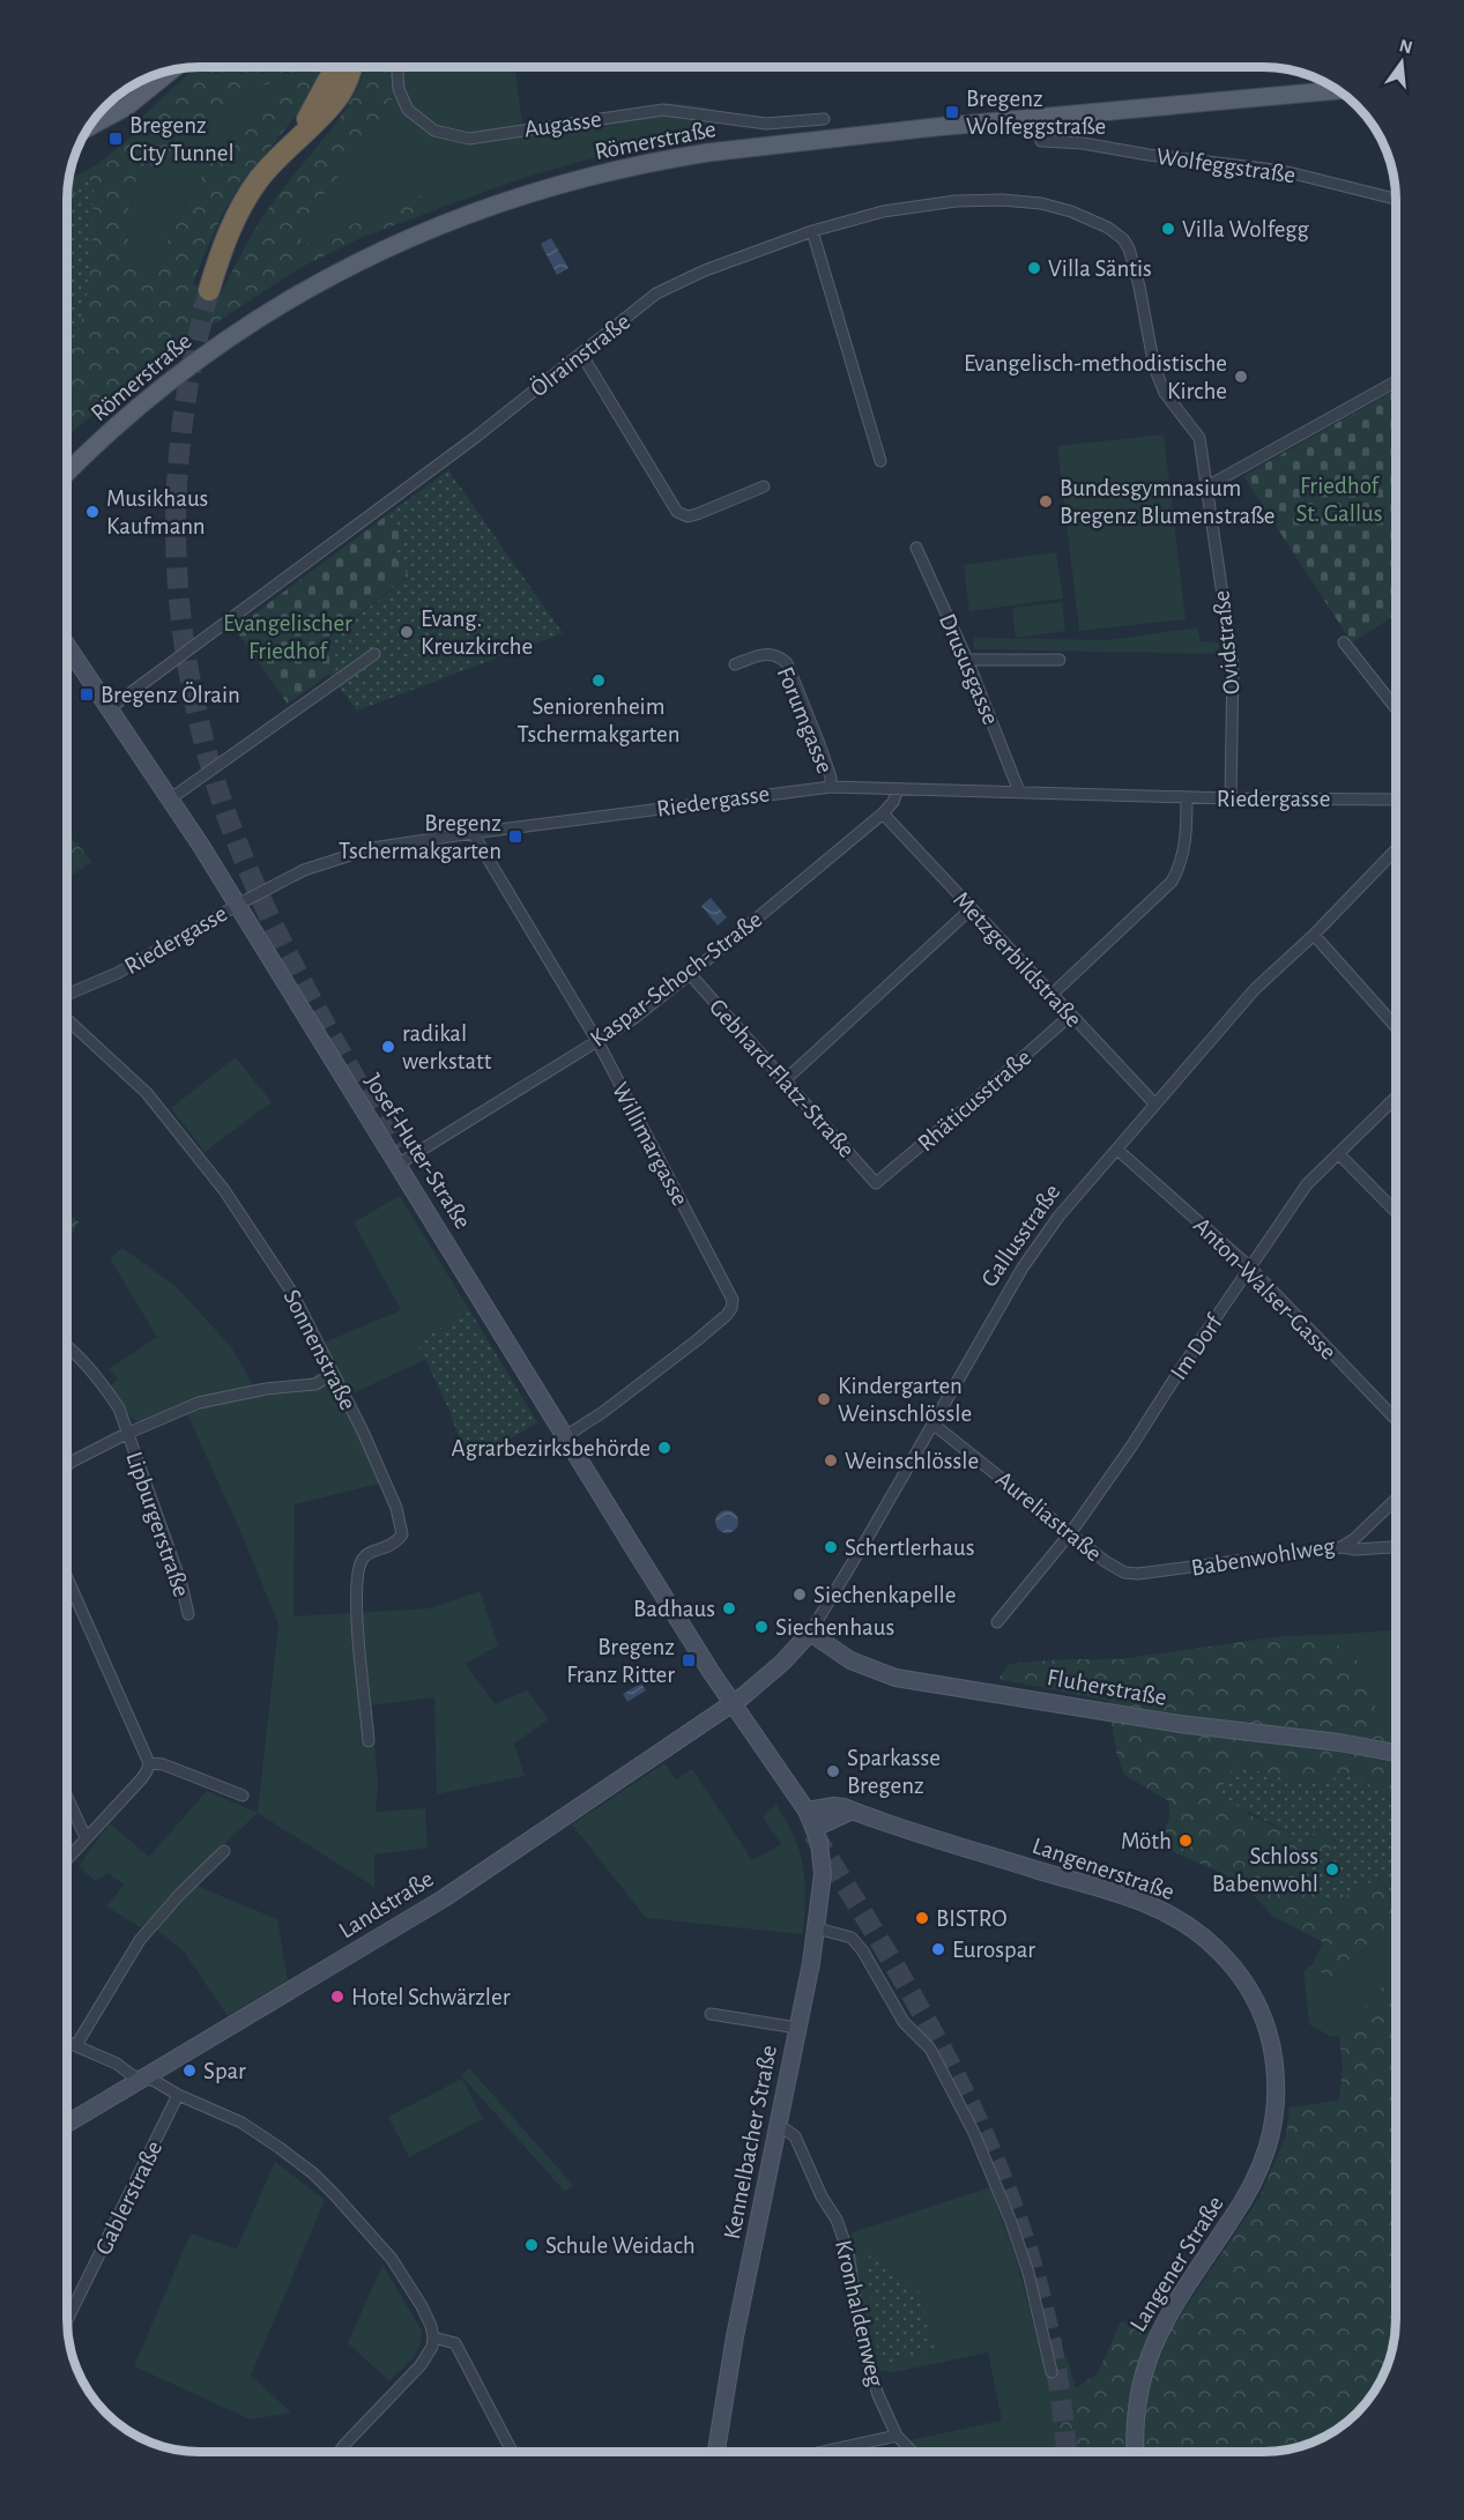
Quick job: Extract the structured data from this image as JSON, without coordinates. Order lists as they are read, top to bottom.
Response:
{
  "streets": {
    "main road": [
      "Römerstraße",
      "Josef-Huter-Straße",
      "Gallusstraße",
      "Fluherstraße",
      "Langenerstraße",
      "Landstraße",
      "Kennelbacher Straße",
      "Langener Straße"
    ],
    "street": [
      "Augasse",
      "Wolfeggstraße",
      "Ölrainstraße",
      "Ovidstraße",
      "Drususgasse",
      "Forumgasse",
      "Riedergasse",
      "Metzgerbildstraße",
      "Kaspar-Schoch-Straße",
      "Gebhard-Flatz-Straße",
      "Rhäticusstraße",
      "Willimargasse",
      "Anton-Walser-Gasse",
      "Im Dorf",
      "Sonnenstraße",
      "Aureliastraße",
      "Lipburgerstraße",
      "Babenwohlweg",
      "Gablerstraße",
      "Kronhaldenweg"
    ]
  },
  "crossings": [
    ["Ölrainstraße", "Ovidstraße"],
    ["Ölrainstraße", "Josef-Huter-Straße"],
    ["Ovidstraße", "Riedergasse"],
    ["Drususgasse", "Riedergasse"],
    ["Forumgasse", "Riedergasse"],
    ["Riedergasse", "Kaspar-Schoch-Straße"],
    ["Riedergasse", "Willimargasse"],
    ["Riedergasse", "Josef-Huter-Straße"],
    ["Metzgerbildstraße", "Kaspar-Schoch-Straße"],
    ["Metzgerbildstraße", "Rhäticusstraße"],
    ["Metzgerbildstraße", "Gallusstraße"],
    ["Kaspar-Schoch-Straße", "Gebhard-Flatz-Straße"],
    ["Kaspar-Schoch-Straße", "Willimargasse"],
    ["Kaspar-Schoch-Straße", "Josef-Huter-Straße"],
    ["Gebhard-Flatz-Straße", "Rhäticusstraße"],
    ["Willimargasse", "Josef-Huter-Straße"],
    ["Josef-Huter-Straße", "Gallusstraße"],
    ["Josef-Huter-Straße", "Landstraße"],
    ["Gallusstraße", "Anton-Walser-Gasse"],
    ["Gallusstraße", "Aureliastraße"],
    ["Gallusstraße", "Fluherstraße"],
    ["Gallusstraße", "Landstraße"],
    ["Anton-Walser-Gasse", "Im Dorf"],
    ["Im Dorf", "Aureliastraße"],
    ["Aureliastraße", "Babenwohlweg"],
    ["Langenerstraße", "Langener Straße"],
    ["Kennelbacher Straße", "Kronhaldenweg"]
  ],
  "parks": ["Friedhof St. Gallus", "Evangelischer Friedhof"],
  "places": {
    "transit": [
      "Bregenz Wolfeggstraße",
      "Bregenz City Tunnel",
      "Bregenz Ölrain",
      "Bregenz Tschermakgarten",
      "Bregenz Franz Ritter"
    ],
    "other": [
      "Villa Wolfegg",
      "Villa Säntis",
      "Evangelisch-methodistische Kirche",
      "Bundesgymnasium Bregenz Blumenstraße",
      "Musikhaus Kaufmann",
      "Evang. Kreuzkirche",
      "Seniorenheim Tschermakgarten",
      "radikal werkstatt",
      "Kindergarten Weinschlössle",
      "Agrarbezirksbehörde",
      "Weinschlössle",
      "Schertlerhaus",
      "Siechenkapelle",
      "Badhaus",
      "Siechenhaus",
      "Sparkasse Bregenz",
      "Möth",
      "Schloss Babenwohl",
      "BISTRO",
      "Eurospar",
      "Hotel Schwärzler",
      "Spar",
      "Schule Weidach"
    ]
  },
  "north": "top"
}
